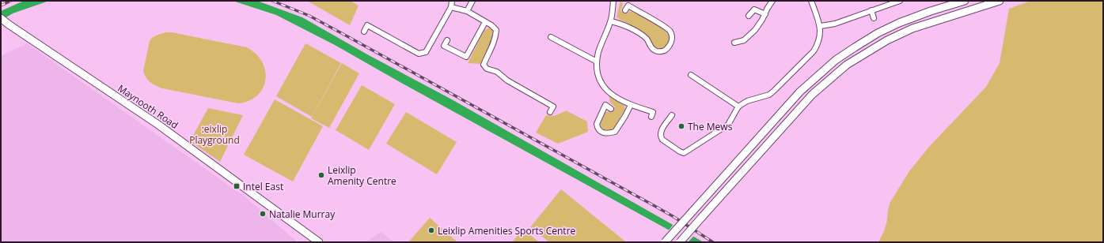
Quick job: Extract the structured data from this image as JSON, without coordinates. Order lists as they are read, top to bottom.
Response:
{
  "streets": {
    "main road": ["Maynooth Road"]
  },
  "parks": [":eixlip Playground"],
  "places": {
    "other": [
      "The Mews",
      "Leixlip Amenity Centre",
      "Natalie Murray",
      "Leixlip Amenities Sports Centre"
    ],
    "transit": ["Intel East"]
  }
}
